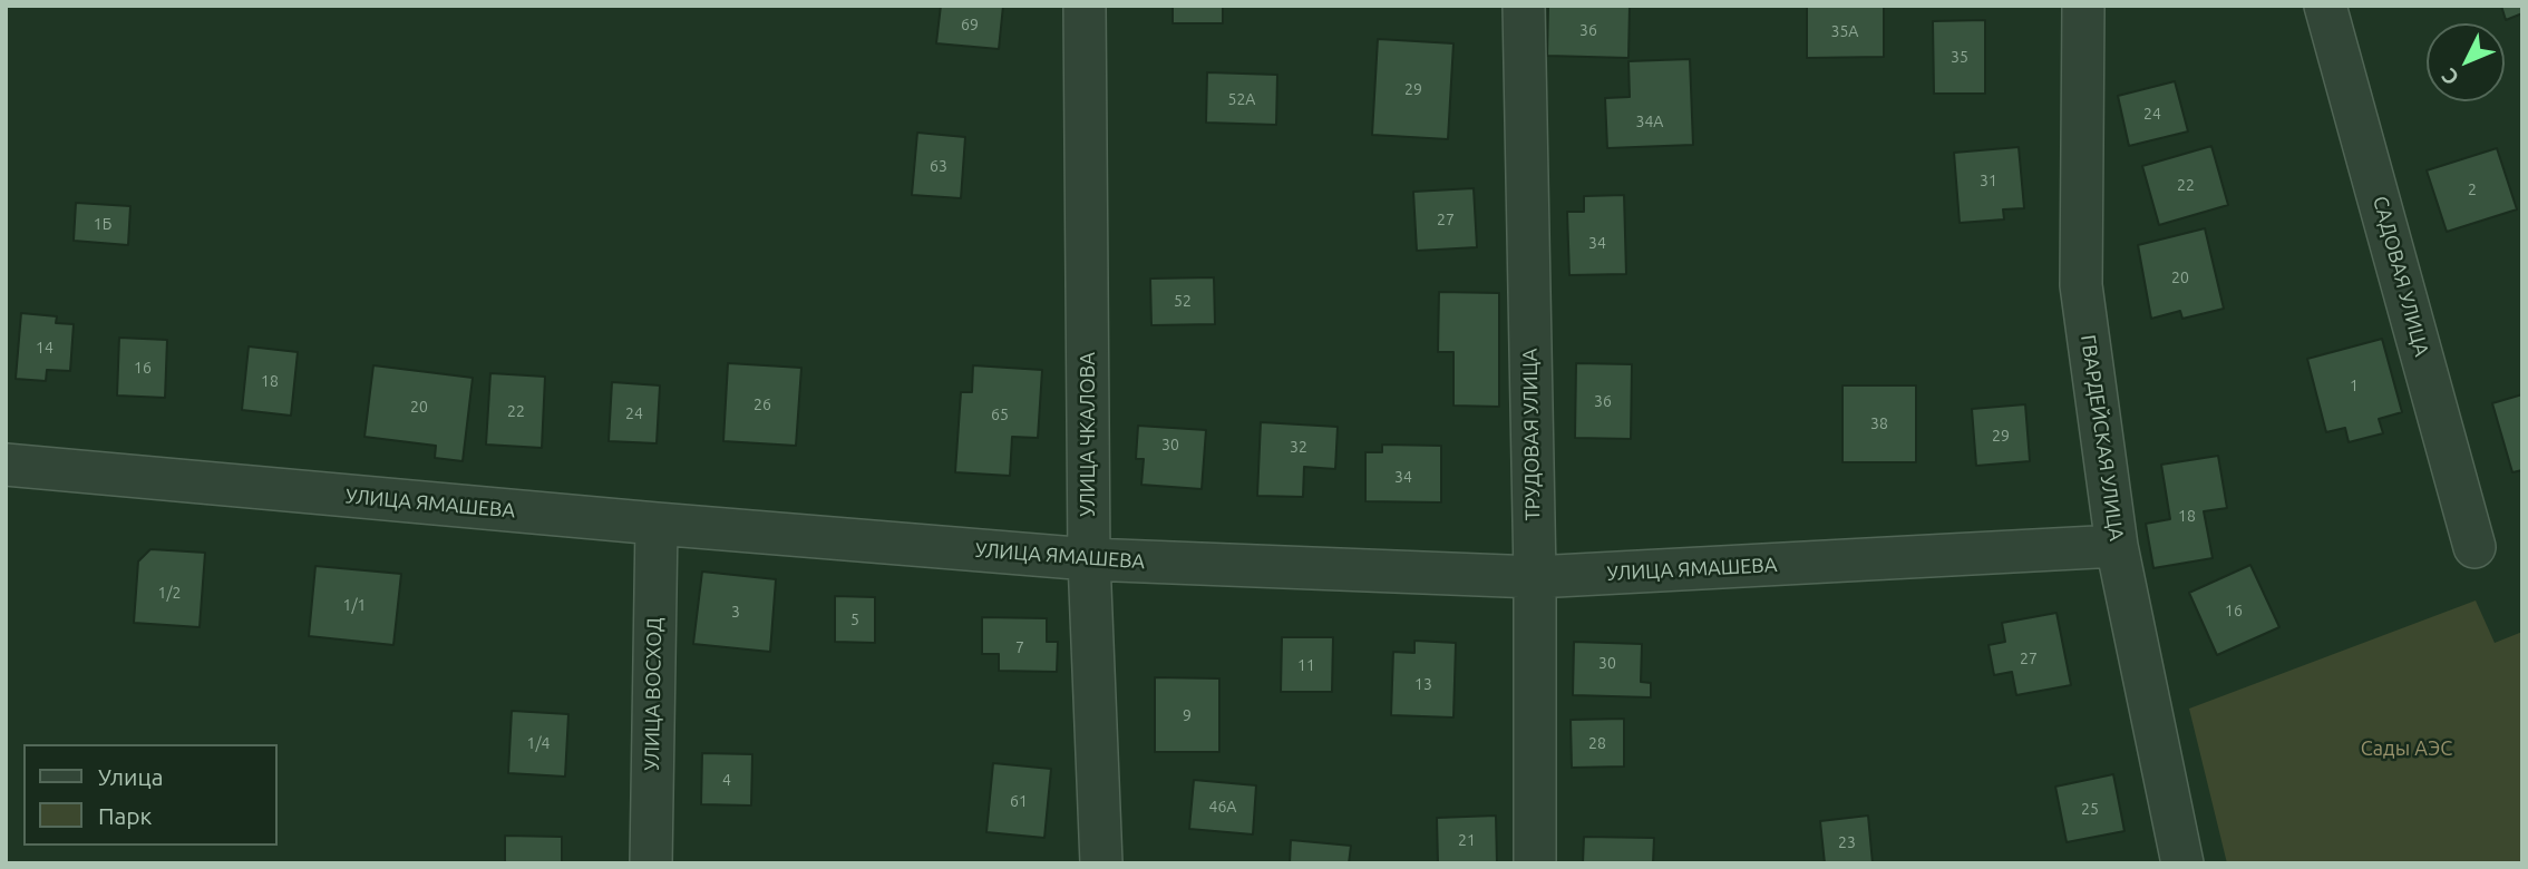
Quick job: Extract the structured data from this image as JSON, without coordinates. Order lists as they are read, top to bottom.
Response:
{
  "streets": {
    "street": [
      "САДОВАЯ УЛИЦА",
      "УЛИЦА ЧКАЛОВА",
      "ТРУДОВАЯ УЛИЦА",
      "ГВАРДЕЙСКАЯ УЛИЦА",
      "УЛИЦА ЯМАШЕВА",
      "УЛИЦА ВОСХОД"
    ]
  },
  "crossings": [
    ["УЛИЦА ЧКАЛОВА", "УЛИЦА ЯМАШЕВА"],
    ["ТРУДОВАЯ УЛИЦА", "УЛИЦА ЯМАШЕВА"],
    ["ГВАРДЕЙСКАЯ УЛИЦА", "УЛИЦА ЯМАШЕВА"],
    ["УЛИЦА ЯМАШЕВА", "УЛИЦА ВОСХОД"]
  ],
  "parks": ["Сады АЭС"],
  "house_numbers": [
    "69",
    "36",
    "35А",
    "35",
    "29",
    "52А",
    "24",
    "34А",
    "63",
    "31",
    "22",
    "2",
    "27",
    "1Б",
    "34",
    "20",
    "52",
    "14",
    "16",
    "18",
    "1",
    "36",
    "26",
    "20",
    "22",
    "24",
    "65",
    "38",
    "29",
    "30",
    "32",
    "34",
    "18",
    "1/2",
    "1/1",
    "16",
    "3",
    "5",
    "7",
    "27",
    "30",
    "11",
    "13",
    "9",
    "1/4",
    "28",
    "4",
    "61",
    "46А",
    "25",
    "21",
    "23"
  ],
  "legend": ["Улица", "Парк"],
  "north": "bottom left"
}
